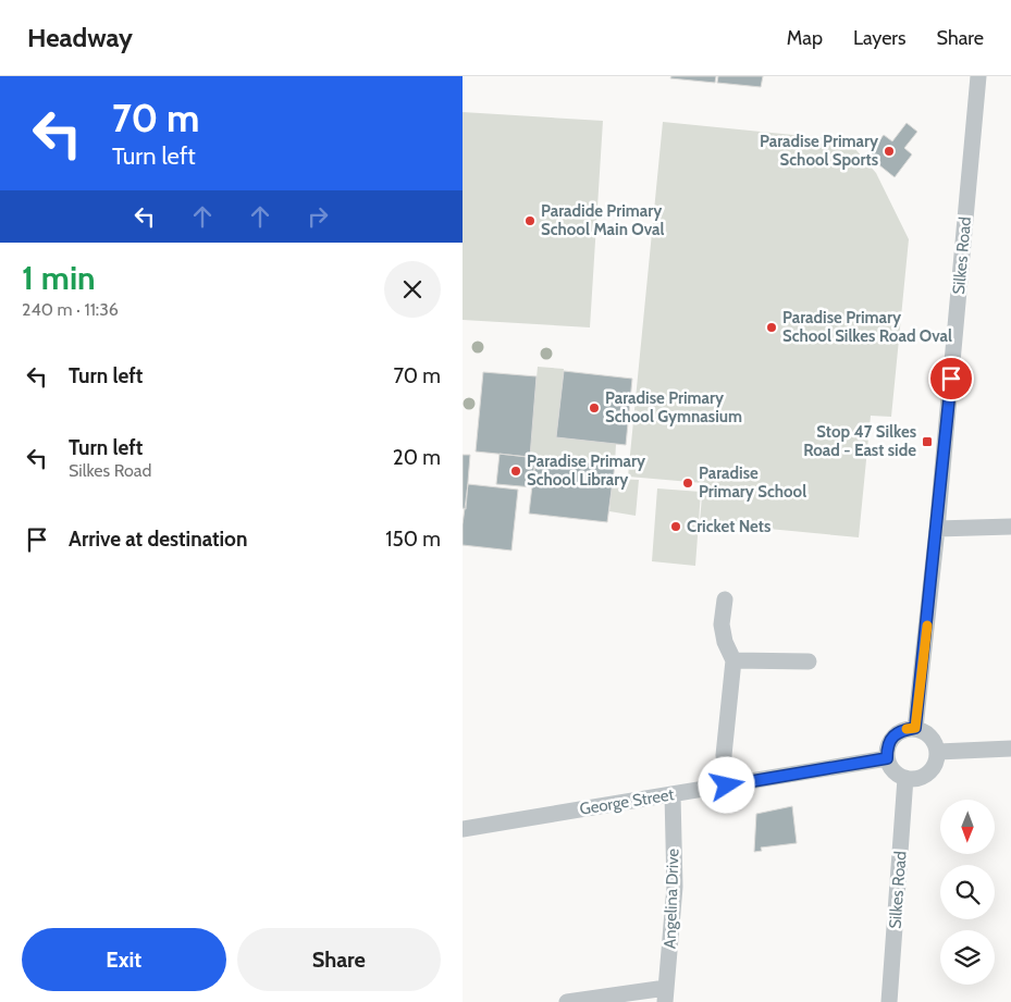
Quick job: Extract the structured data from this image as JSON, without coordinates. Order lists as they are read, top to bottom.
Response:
{
  "streets": {
    "street": ["Silkes Road", "George Street", "Angelina Drive"]
  },
  "crossings": [
    ["Silkes Road", "George Street"],
    ["George Street", "Angelina Drive"]
  ],
  "places": {
    "other": [
      "Paradise Primary School Sports",
      "Paradide Primary School Main Oval",
      "Paradise Primary School Silkes Road Oval",
      "Paradise Primary School Gymnasium",
      "Paradise Primary School Library",
      "Paradise Primary School",
      "Cricket Nets"
    ],
    "transit": ["Stop 47 Silkes Road - East side"]
  },
  "north": "bottom",
  "page": {
    "header": "Headway",
    "nav": ["Map", "Layers", "Share"],
    "turn": ["70 m", "Turn left"],
    "heading": ["1 min", "240 m · 11:36"],
    "list": [
      {
        "name": "Turn left",
        "value": "70 m"
      },
      {
        "name": "Turn left",
        "note": "Silkes Road",
        "value": "20 m"
      },
      {
        "name": "Arrive at destination",
        "value": "150 m"
      }
    ],
    "buttons": ["Exit", "Share"]
  }
}
